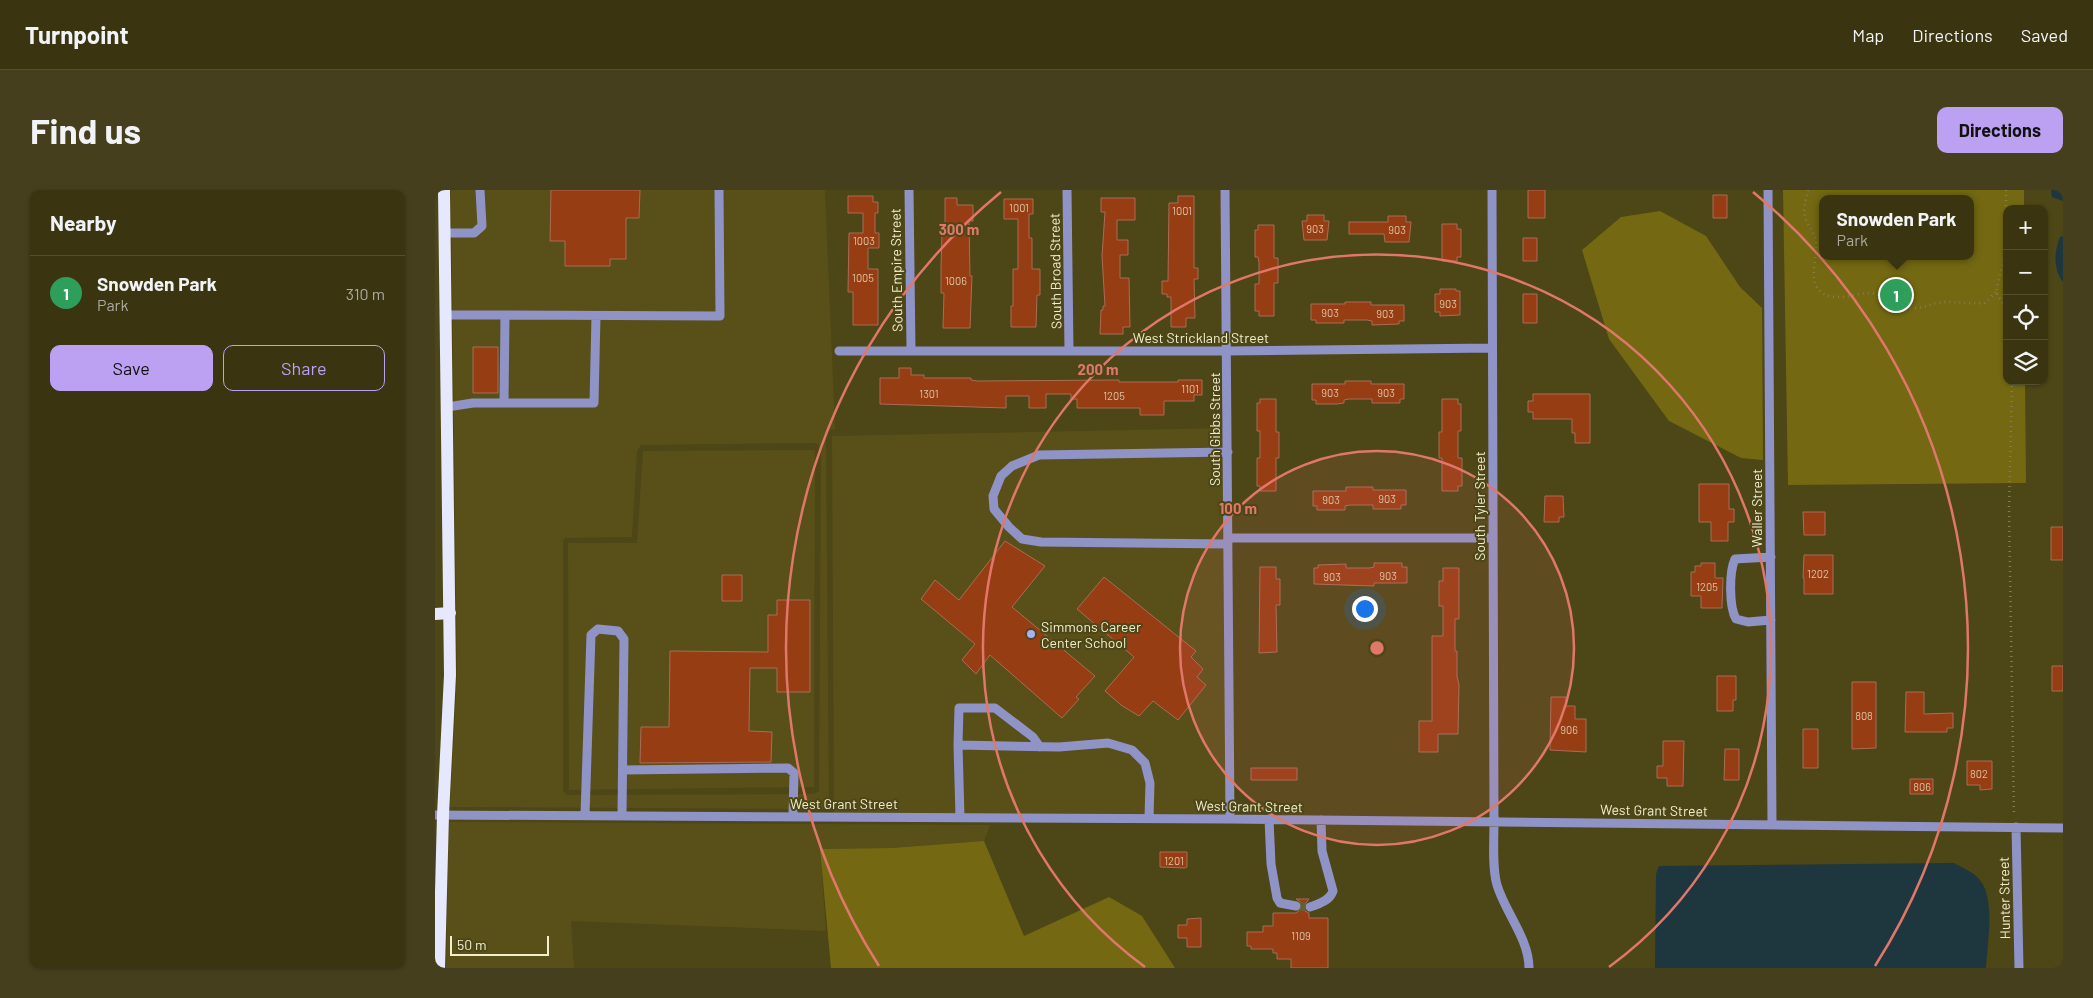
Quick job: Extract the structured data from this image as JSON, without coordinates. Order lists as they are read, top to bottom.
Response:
{
  "streets": {
    "street": [
      "South Empire Street",
      "South Broad Street",
      "West Strickland Street",
      "South Gibbs Street",
      "South Tyler Street",
      "Waller Street",
      "West Grant Street",
      "Hunter Street"
    ]
  },
  "crossings": [
    ["South Empire Street", "West Strickland Street"],
    ["South Broad Street", "West Strickland Street"],
    ["West Strickland Street", "South Gibbs Street"],
    ["West Strickland Street", "South Tyler Street"],
    ["South Gibbs Street", "West Grant Street"],
    ["South Tyler Street", "West Grant Street"],
    ["Waller Street", "West Grant Street"],
    ["West Grant Street", "Hunter Street"]
  ],
  "places": ["Simmons Career Center School"],
  "house_numbers": [
    "1001",
    "1001",
    "903",
    "903",
    "1003",
    "1005",
    "1006",
    "903",
    "903",
    "903",
    "1101",
    "903",
    "903",
    "1301",
    "1205",
    "903",
    "903",
    "1202",
    "903",
    "903",
    "1205",
    "808",
    "906",
    "802",
    "806",
    "1201",
    "1109"
  ],
  "scale_bar": "50 m",
  "page": {
    "header": "Turnpoint",
    "nav": ["Map", "Directions", "Saved"],
    "buttons": [
      "Directions",
      ["Save", "Share"]
    ],
    "title": "Find us",
    "heading": "Nearby",
    "popup": ["Snowden Park", "Park"],
    "map_buttons": ["+", "−"],
    "list": [
      {
        "mark": "1",
        "name": "Snowden Park",
        "note": "Park",
        "value": "310 m"
      }
    ],
    "pins": "1",
    "scale": "50 m"
  },
  "rings": ["300 m", "200 m", "100 m"]
}
